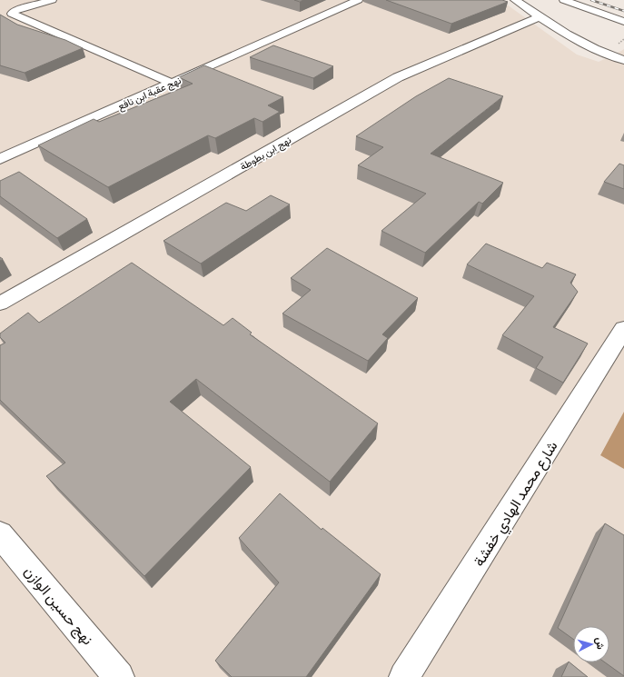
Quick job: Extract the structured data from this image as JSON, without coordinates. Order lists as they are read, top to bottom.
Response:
{
  "streets": {
    "street": [
      "نهج عقبة ابن نافع",
      "نهج ابن بطوطة",
      "شارع محمد الهادي خفشة",
      "نهج حسين الوازن"
    ]
  },
  "north": "right"
}
